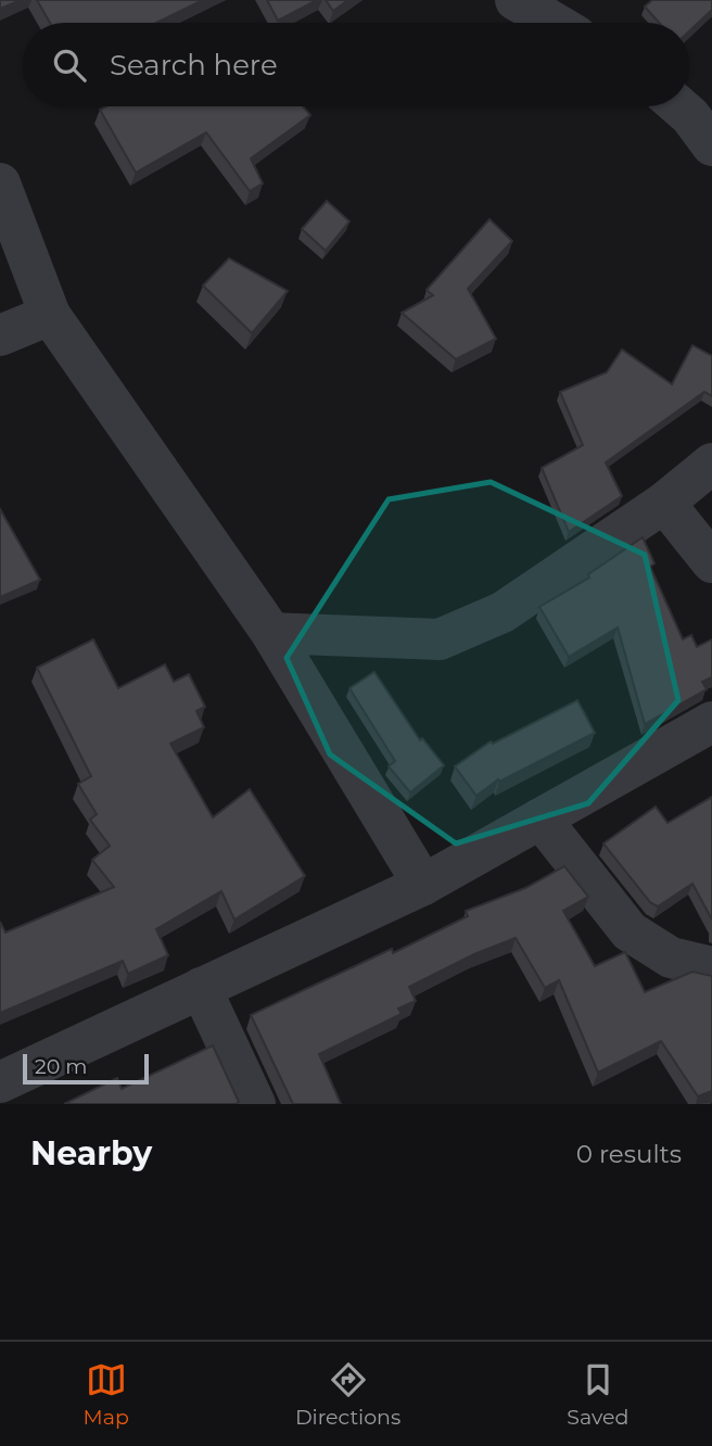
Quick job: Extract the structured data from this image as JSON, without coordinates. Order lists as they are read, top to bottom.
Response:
{
  "scale_bar": "20 m",
  "page": {
    "search": "Search here",
    "scale": "20 m",
    "heading": ["Nearby", "0 results"],
    "nav": ["Map", "Directions", "Saved"]
  }
}
